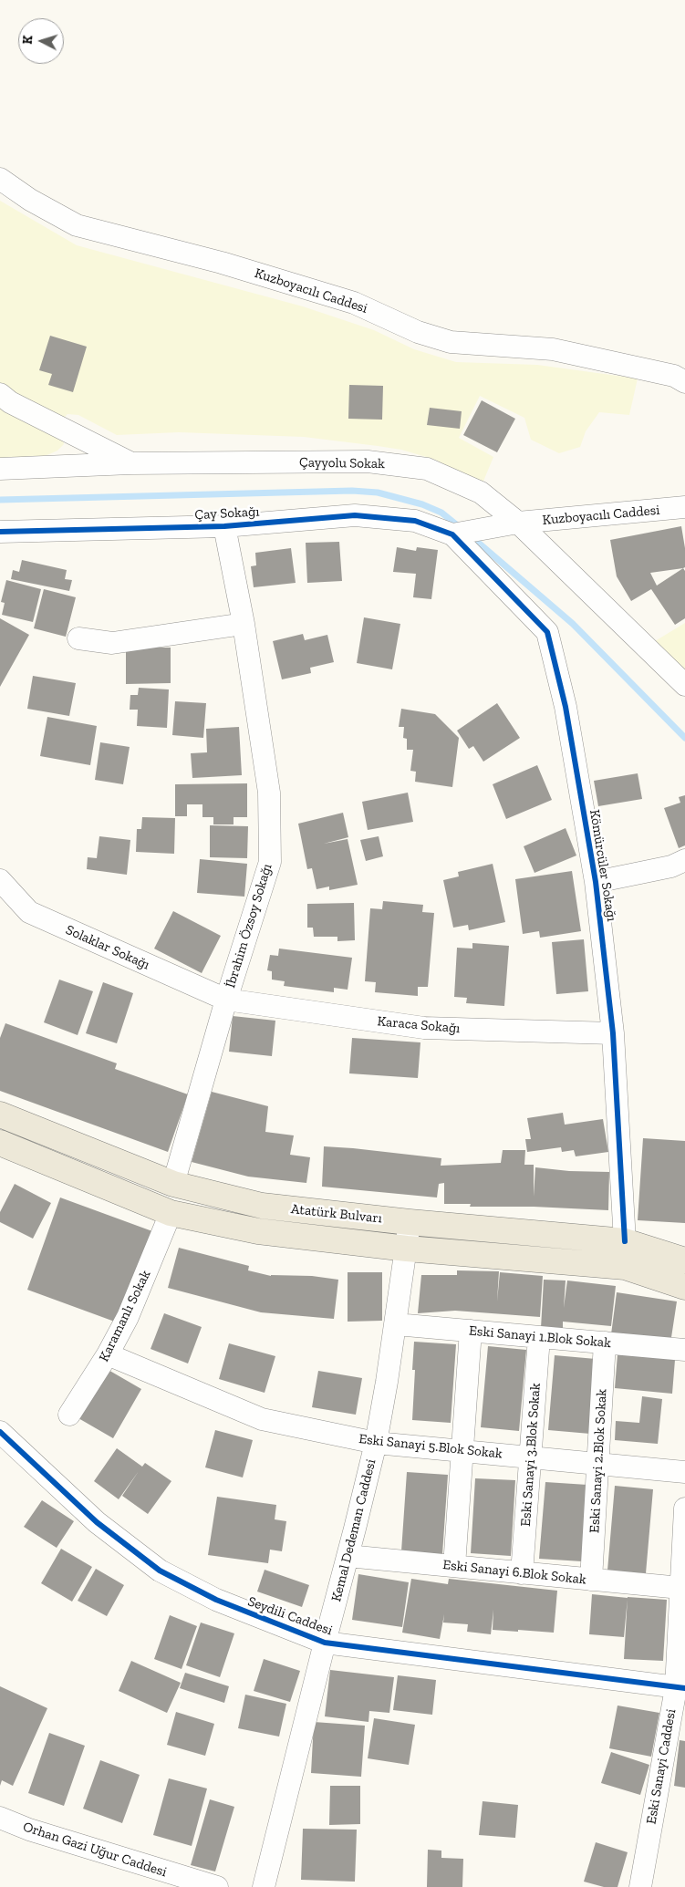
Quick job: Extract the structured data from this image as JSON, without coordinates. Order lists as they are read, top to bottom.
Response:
{
  "streets": {
    "main road": ["Atatürk Bulvarı"],
    "street": [
      "Kuzboyacılı Caddesi",
      "Çayyolu Sokak",
      "Çay Sokağı",
      "Kömürcüler Sokağı",
      "İbrahim Özsoy Sokağı",
      "Solaklar Sokağı",
      "Karaca Sokağı",
      "Karamanlı Sokak",
      "Eski Sanayi 1.Blok Sokak",
      "Eski Sanayi 5.Blok Sokak",
      "Eski Sanayi 3.Blok Sokak",
      "Eski Sanayi 2.Blok Sokak",
      "Kemal Dedeman Caddesi",
      "Eski Sanayi 6.Blok Sokak",
      "Seydili Caddesi",
      "Eski Sanayi Caddesi",
      "Orhan Gazi Uğur Caddesi"
    ]
  },
  "crossings": [
    ["Kuzboyacılı Caddesi", "Çayyolu Sokak"],
    ["Kuzboyacılı Caddesi", "Çay Sokağı"],
    ["Kuzboyacılı Caddesi", "Kömürcüler Sokağı"],
    ["Çay Sokağı", "Kömürcüler Sokağı"],
    ["Çay Sokağı", "İbrahim Özsoy Sokağı"],
    ["Kömürcüler Sokağı", "Karaca Sokağı"],
    ["Kömürcüler Sokağı", "Atatürk Bulvarı"],
    ["İbrahim Özsoy Sokağı", "Solaklar Sokağı"],
    ["İbrahim Özsoy Sokağı", "Karaca Sokağı"],
    ["İbrahim Özsoy Sokağı", "Atatürk Bulvarı"],
    ["Solaklar Sokağı", "Karaca Sokağı"],
    ["Atatürk Bulvarı", "Karamanlı Sokak"],
    ["Atatürk Bulvarı", "Kemal Dedeman Caddesi"],
    ["Karamanlı Sokak", "Eski Sanayi 5.Blok Sokak"],
    ["Eski Sanayi 1.Blok Sokak", "Eski Sanayi 3.Blok Sokak"],
    ["Eski Sanayi 1.Blok Sokak", "Eski Sanayi 2.Blok Sokak"],
    ["Eski Sanayi 1.Blok Sokak", "Kemal Dedeman Caddesi"],
    ["Eski Sanayi 5.Blok Sokak", "Eski Sanayi 3.Blok Sokak"],
    ["Eski Sanayi 5.Blok Sokak", "Eski Sanayi 2.Blok Sokak"],
    ["Eski Sanayi 5.Blok Sokak", "Kemal Dedeman Caddesi"],
    ["Eski Sanayi 3.Blok Sokak", "Eski Sanayi 6.Blok Sokak"],
    ["Eski Sanayi 2.Blok Sokak", "Eski Sanayi 6.Blok Sokak"],
    ["Kemal Dedeman Caddesi", "Eski Sanayi 6.Blok Sokak"],
    ["Kemal Dedeman Caddesi", "Seydili Caddesi"],
    ["Eski Sanayi 6.Blok Sokak", "Eski Sanayi Caddesi"],
    ["Seydili Caddesi", "Eski Sanayi Caddesi"]
  ],
  "north": "left"
}
